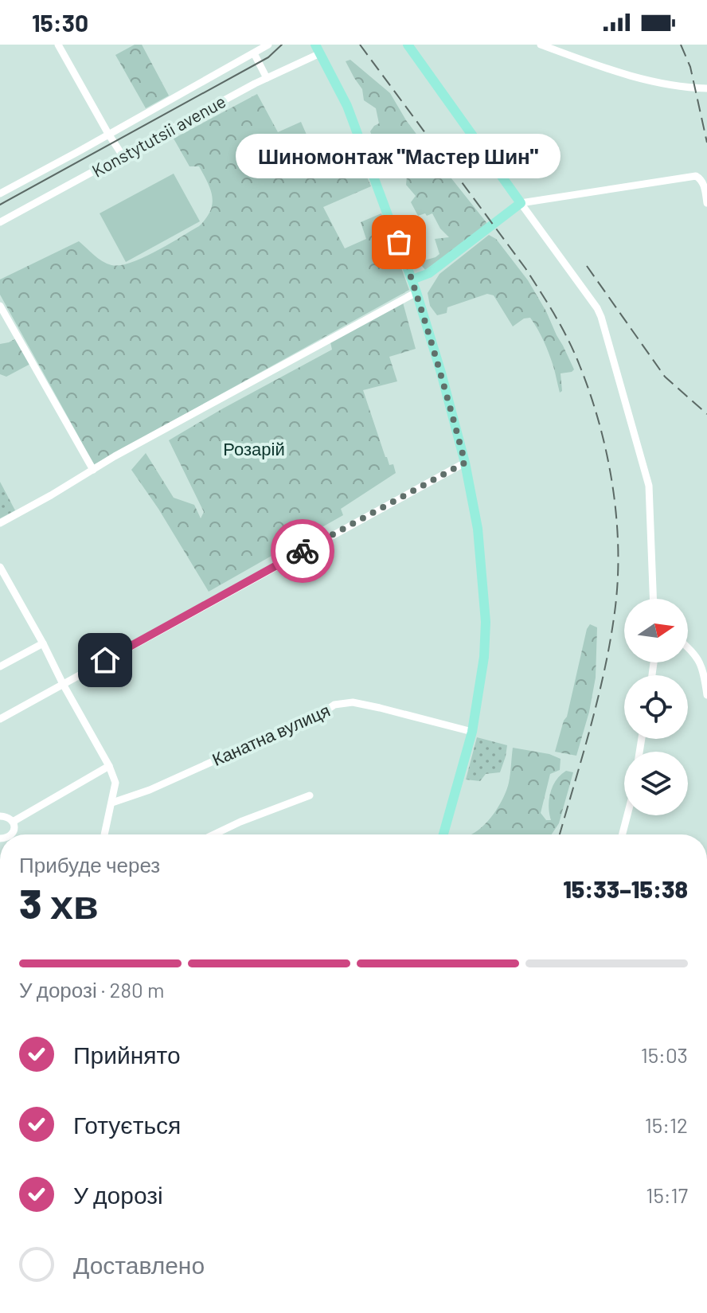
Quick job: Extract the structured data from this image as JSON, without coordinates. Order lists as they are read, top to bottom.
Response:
{
  "streets": {
    "street": ["Konstytutsii avenue", "Канатна вулиця"]
  },
  "parks": ["Розарій"],
  "places": ["Шиномонтаж \"Мастер Шин\""],
  "north": "right",
  "page": {
    "status": "15:30",
    "bubble": "Шиномонтаж \"Мастер Шин\"",
    "heading": ["3 хв", "Прибуде через", "15:33–15:38"],
    "bar": "У дорозі · 280 m",
    "list": [
      ["Прийнято", "15:03"],
      ["Готується", "15:12"],
      ["У дорозі", "15:17"],
      "Доставлено"
    ]
  }
}
